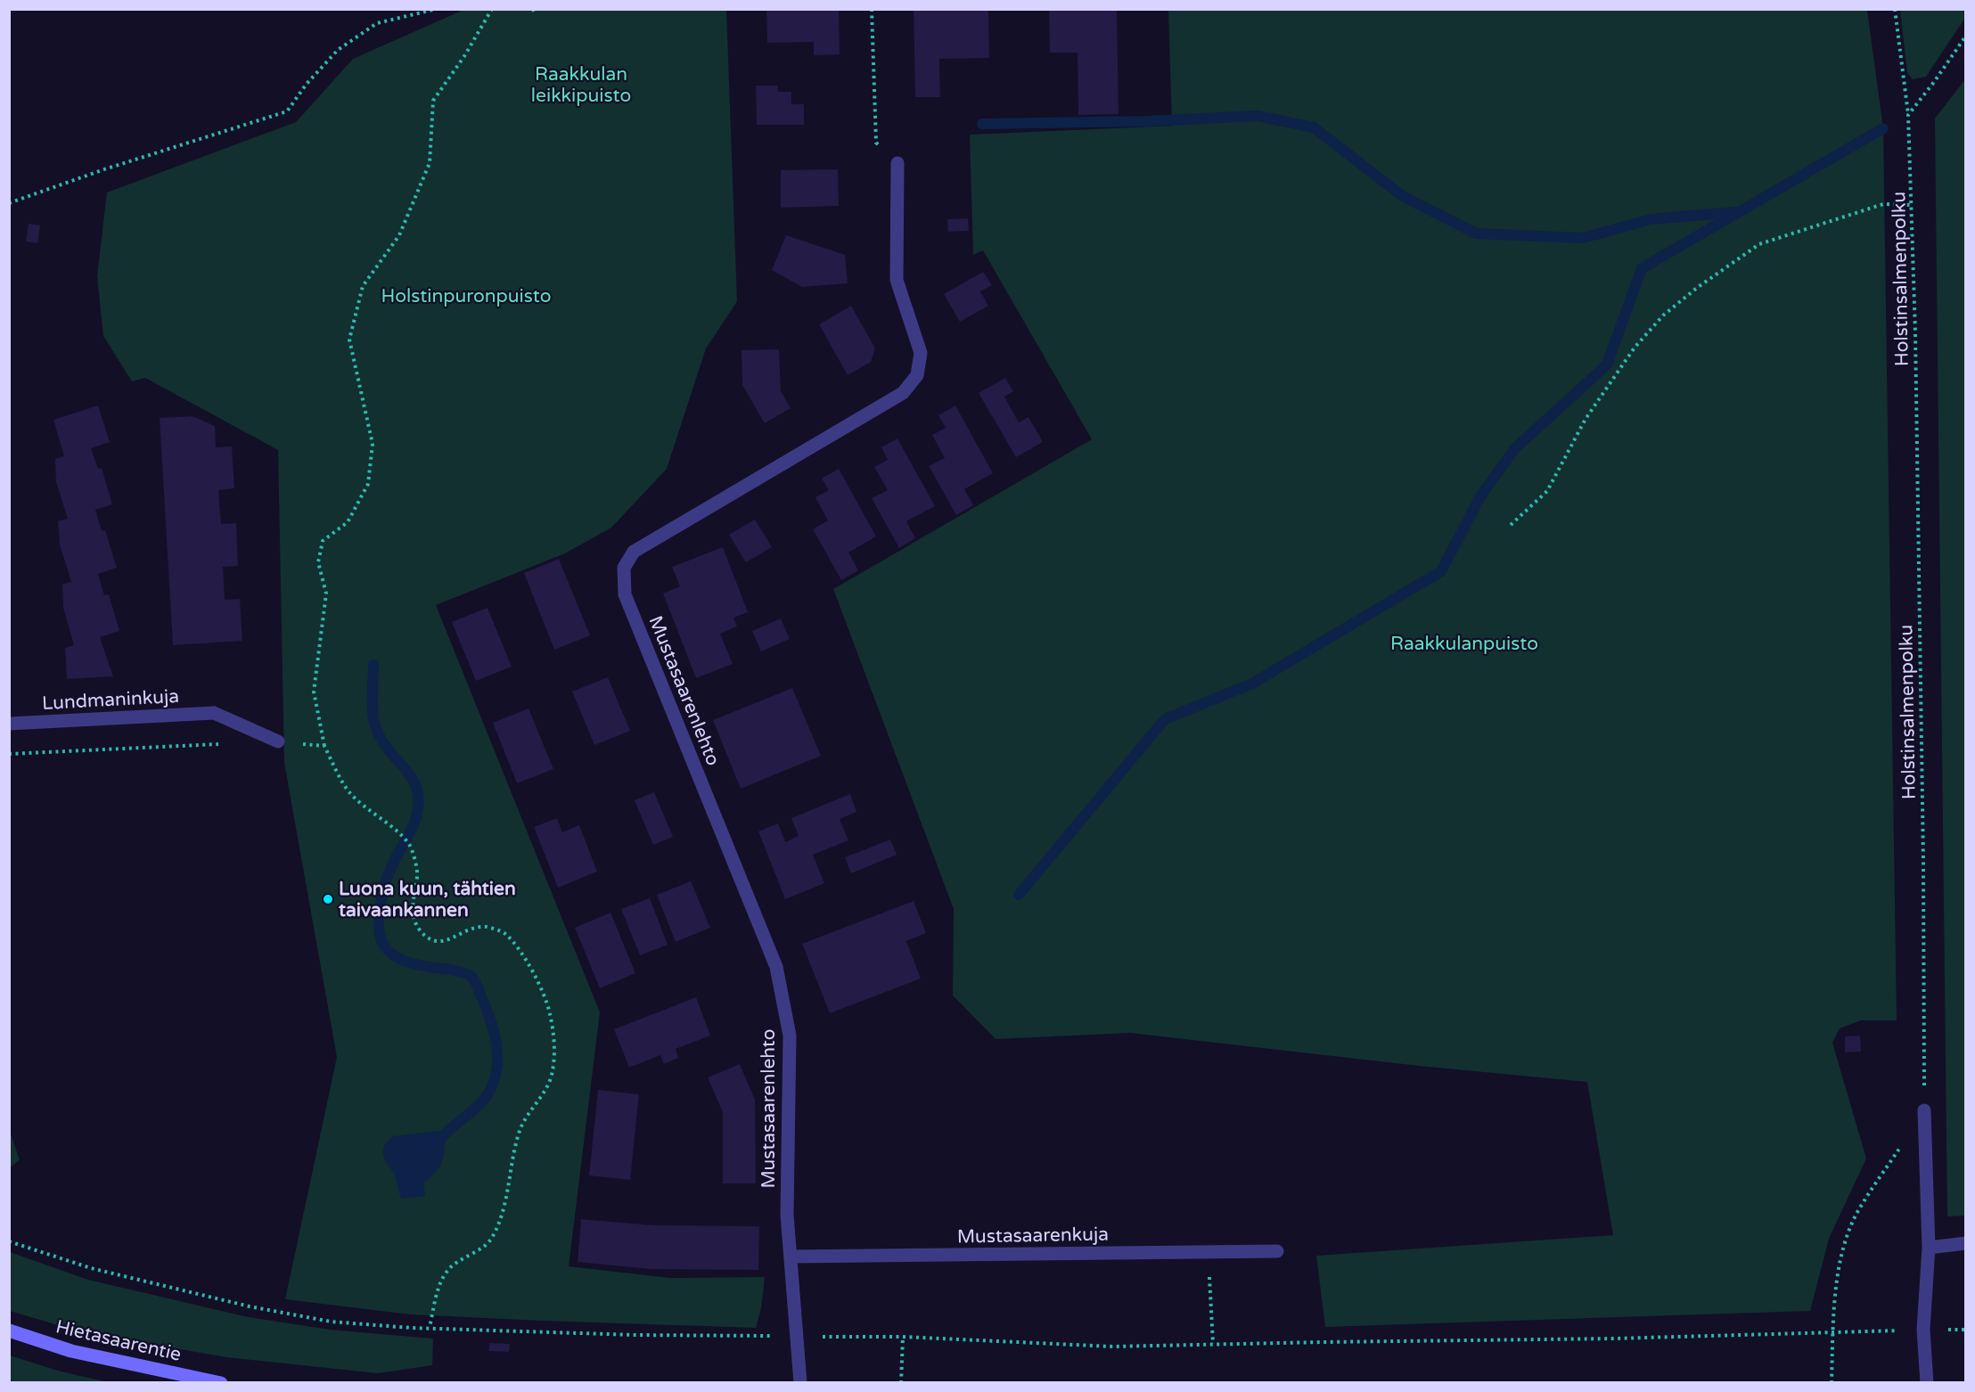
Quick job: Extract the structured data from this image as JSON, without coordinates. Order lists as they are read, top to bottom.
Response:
{
  "streets": {
    "street": [
      "Mustasaarenlehto",
      "Lundmaninkuja",
      "Mustasaarenkuja",
      "Hietasaarentie"
    ],
    "path": ["Holstinsalmenpolku"]
  },
  "crossings": [
    ["Mustasaarenlehto", "Mustasaarenkuja"]
  ],
  "parks": ["Raakkulan leikkipuisto", "Holstinpuronpuisto", "Raakkulanpuisto"],
  "places": ["Luona kuun, tähtien taivaankannen"]
}
